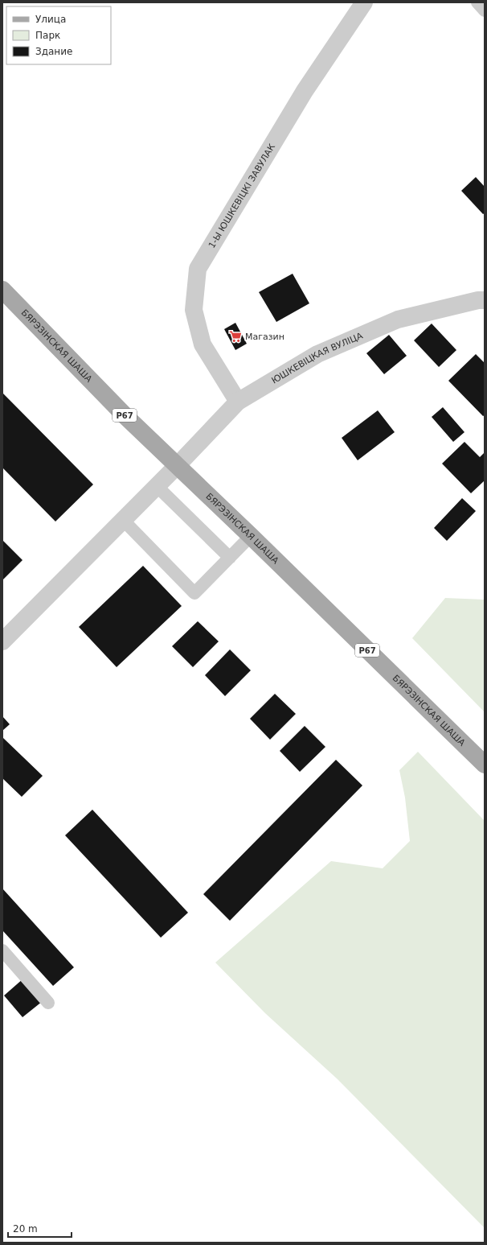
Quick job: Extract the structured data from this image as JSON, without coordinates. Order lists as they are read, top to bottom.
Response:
{
  "streets": {
    "main road": ["БЯРЭЗІНСКАЯ ШАША", "Р67"],
    "street": ["1-Ы ЮШКЕВІЦКІ ЗАВУЛАК", "ЮШКЕВІЦКАЯ ВУЛІЦА"]
  },
  "crossings": [
    ["1-Ы ЮШКЕВІЦКІ ЗАВУЛАК", "ЮШКЕВІЦКАЯ ВУЛІЦА"],
    ["БЯРЭЗІНСКАЯ ШАША", "ЮШКЕВІЦКАЯ ВУЛІЦА"]
  ],
  "places": {
    "supermarket": ["Магазин"]
  },
  "legend": ["Улица", "Парк", "Здание"],
  "scale_bar": "20 m"
}
